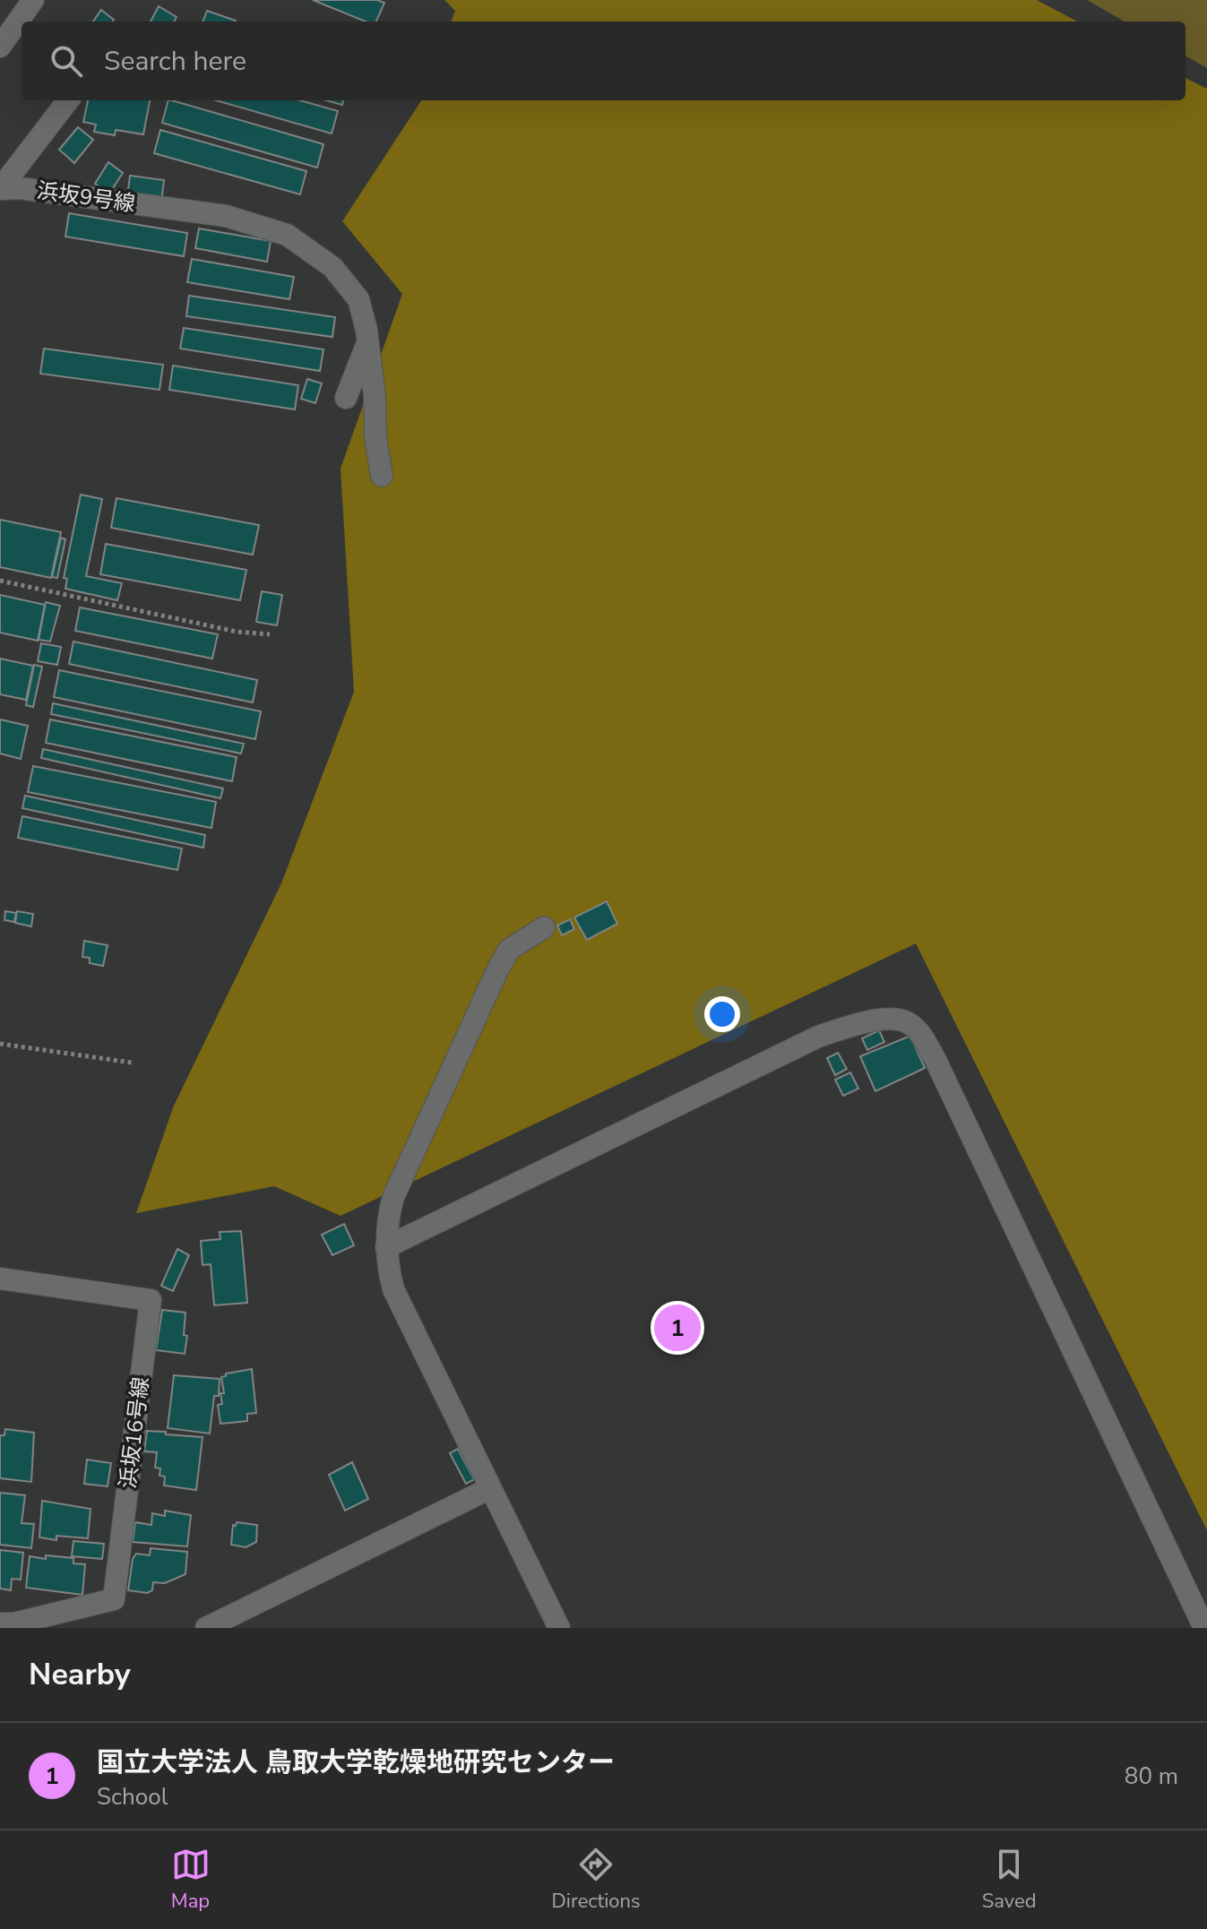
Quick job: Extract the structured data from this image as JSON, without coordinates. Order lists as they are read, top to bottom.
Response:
{
  "streets": {
    "street": ["浜坂9号線", "浜坂16号線"]
  },
  "page": {
    "search": "Search here",
    "pins": "1",
    "heading": "Nearby",
    "list": [
      {
        "mark": "1",
        "name": "国立大学法人 鳥取大学乾燥地研究センター",
        "note": "School",
        "value": "80 m"
      }
    ],
    "nav": ["Map", "Directions", "Saved"]
  }
}
